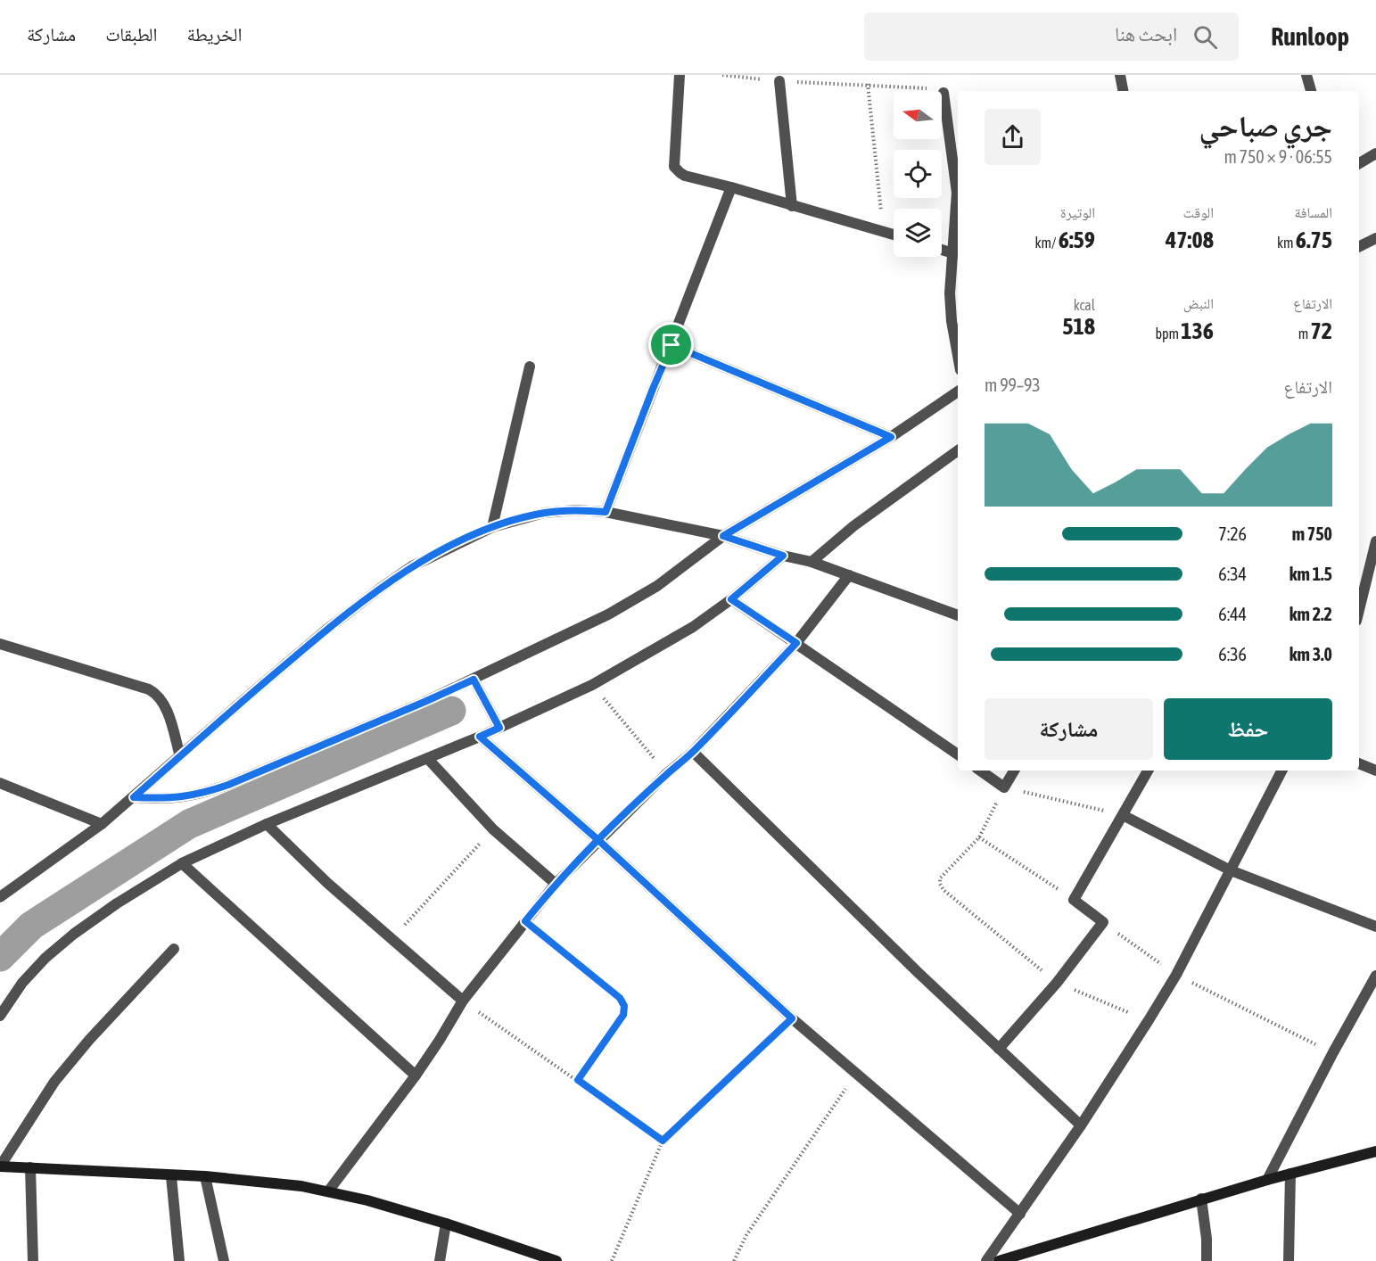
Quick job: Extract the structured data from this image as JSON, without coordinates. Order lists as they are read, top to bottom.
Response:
{
  "north": "left",
  "page": {
    "header": "Runloop",
    "search": "ابحث هنا",
    "nav": ["الخريطة", "الطبقات", "مشاركة"],
    "heading": ["جري صباحي", "06:55 · 9 × 750 m"],
    "stats": [
      ["المسافة", "6.75 km"],
      ["الوقت", "47:08"],
      ["الوتيرة", "6:59 /km"],
      ["الارتفاع", "72 m"],
      ["النبض", "136 bpm"],
      ["kcal", "518"]
    ],
    "chart": ["الارتفاع", "93–99 m"],
    "list": [
      {
        "name": "750 m",
        "note": "7:26"
      },
      {
        "name": "1.5 km",
        "note": "6:34"
      },
      {
        "name": "2.2 km",
        "note": "6:44"
      },
      {
        "name": "3.0 km",
        "note": "6:36"
      }
    ],
    "buttons": ["حفظ", "مشاركة"]
  }
}
